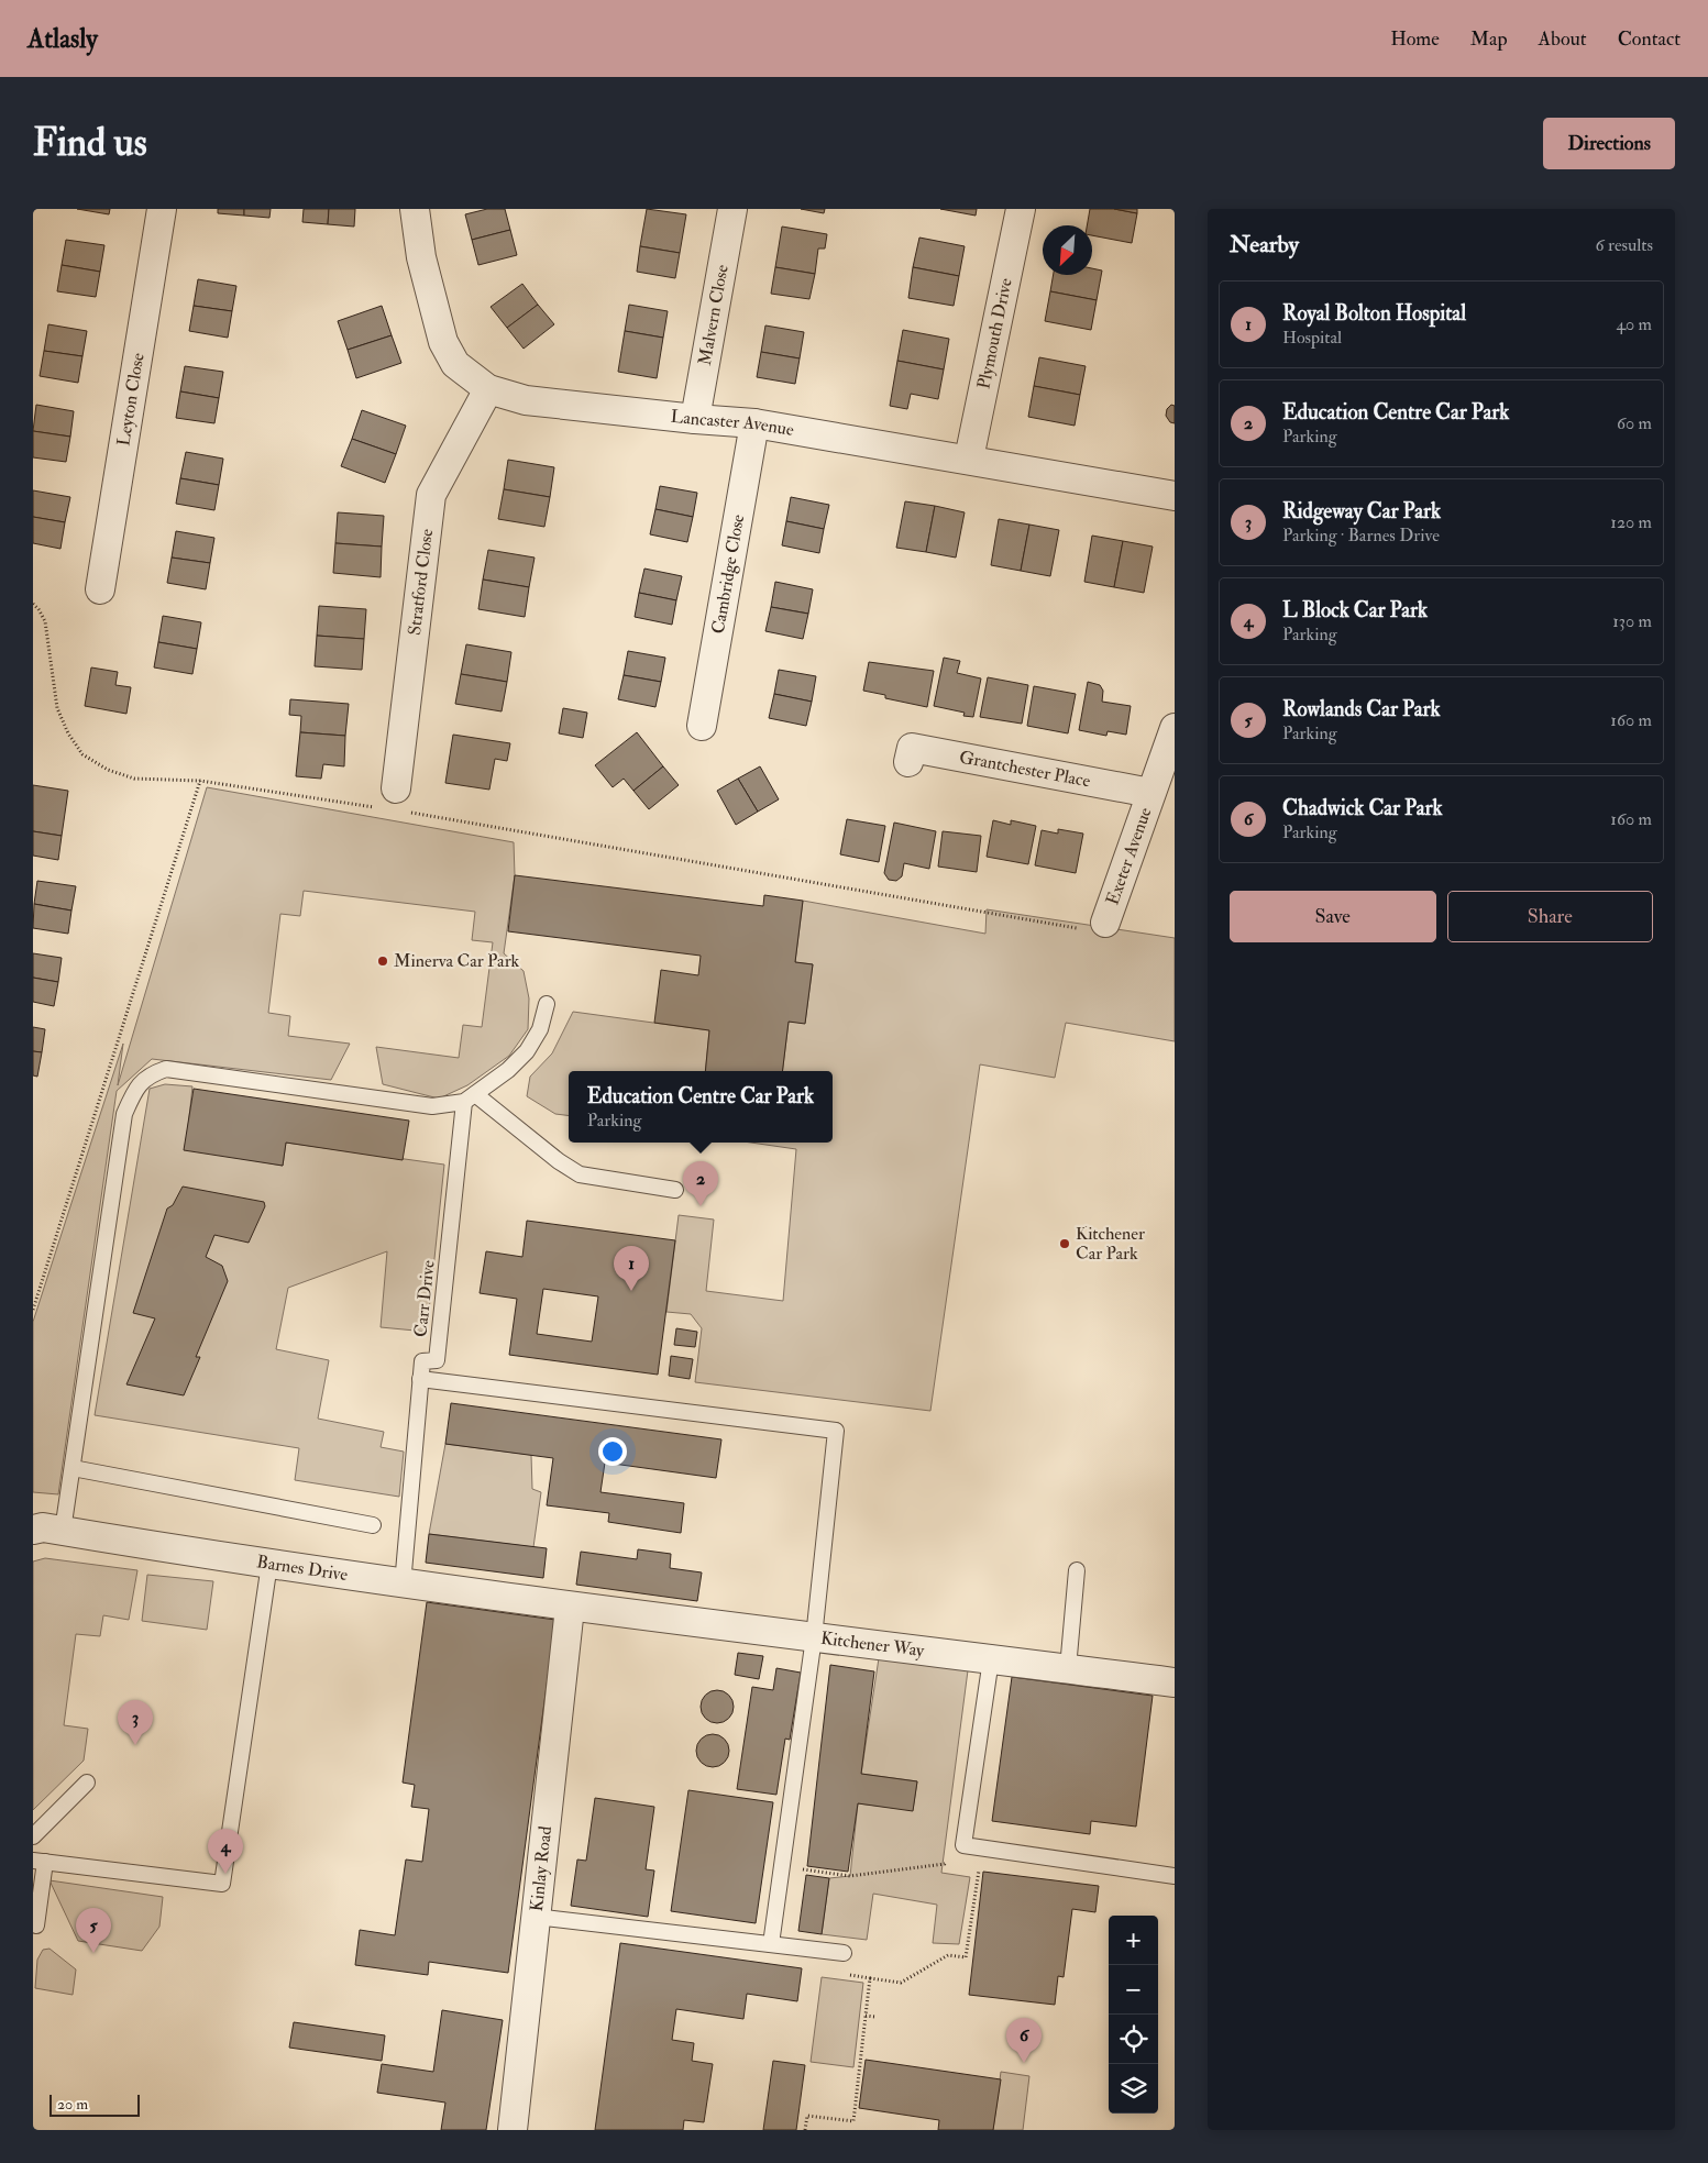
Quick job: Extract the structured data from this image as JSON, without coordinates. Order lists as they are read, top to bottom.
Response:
{
  "streets": {
    "street": [
      "Malvern Close",
      "Plymouth Drive",
      "Leyton Close",
      "Lancaster Avenue",
      "Cambridge Close",
      "Stratford Close",
      "Grantchester Place",
      "Exeter Avenue",
      "Barnes Drive",
      "Kitchener Way",
      "Kinlay Road"
    ],
    "lane": ["Carr Drive"]
  },
  "crossings": [
    ["Malvern Close", "Lancaster Avenue"],
    ["Plymouth Drive", "Lancaster Avenue"],
    ["Lancaster Avenue", "Cambridge Close"],
    ["Lancaster Avenue", "Stratford Close"],
    ["Grantchester Place", "Exeter Avenue"],
    ["Carr Drive", "Barnes Drive"],
    ["Barnes Drive", "Kitchener Way"],
    ["Barnes Drive", "Kinlay Road"],
    ["Kitchener Way", "Kinlay Road"]
  ],
  "places": ["Minerva Car Park", "Kitchener Car Park"],
  "scale_bar": "20 m",
  "north": "bottom left",
  "page": {
    "header": "Atlasly",
    "nav": [
      "Home",
      "Map",
      "About",
      "Contact"
    ],
    "buttons": [
      "Directions",
      ["Save", "Share"]
    ],
    "title": "Find us",
    "heading": ["Nearby", "6 results"],
    "list": [
      {
        "mark": "1",
        "name": "Royal Bolton Hospital",
        "note": "Hospital",
        "value": "40 m"
      },
      {
        "mark": "2",
        "name": "Education Centre Car Park",
        "note": "Parking",
        "value": "60 m"
      },
      {
        "mark": "3",
        "name": "Ridgeway Car Park",
        "note": "Parking · Barnes Drive",
        "value": "120 m"
      },
      {
        "mark": "4",
        "name": "L Block Car Park",
        "note": "Parking",
        "value": "130 m"
      },
      {
        "mark": "5",
        "name": "Rowlands Car Park",
        "note": "Parking",
        "value": "160 m"
      },
      {
        "mark": "6",
        "name": "Chadwick Car Park",
        "note": "Parking",
        "value": "160 m"
      }
    ],
    "popup": ["Education Centre Car Park", "Parking"],
    "pins": [
      "2",
      "1",
      "3",
      "4",
      "5",
      "6"
    ],
    "map_buttons": ["+", "−"],
    "scale": "20 m"
  }
}
